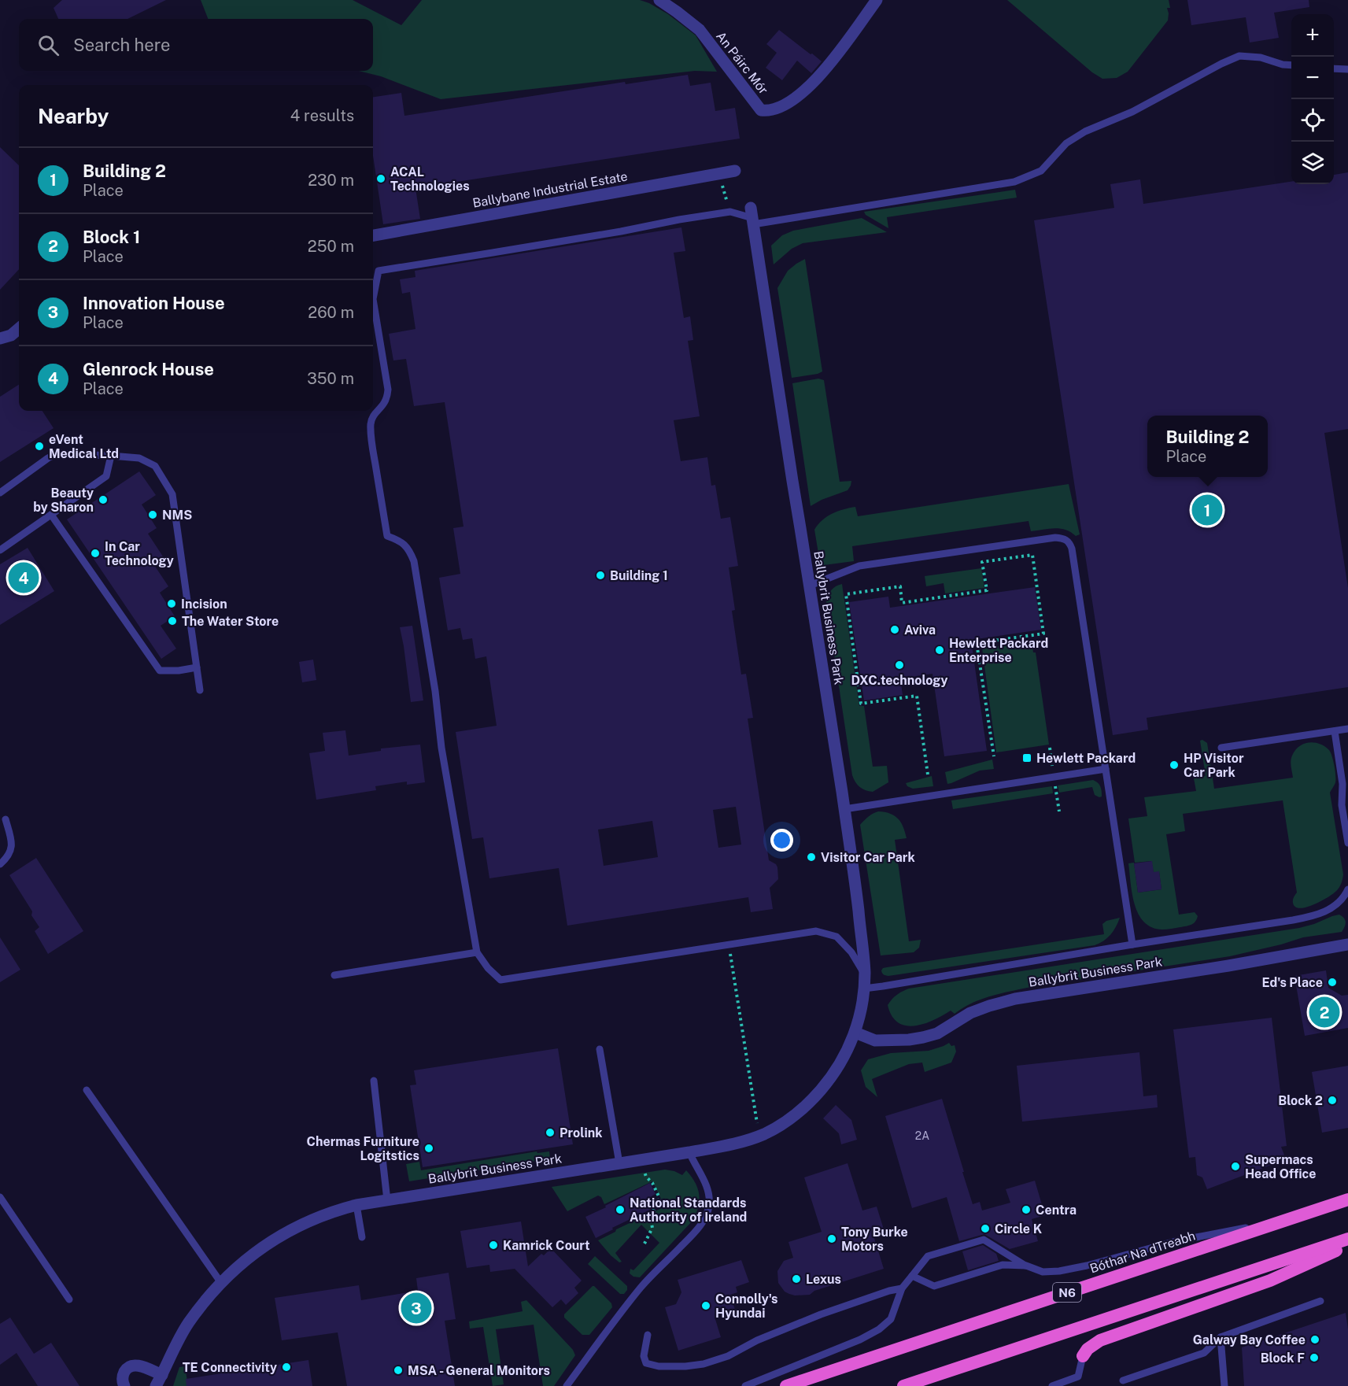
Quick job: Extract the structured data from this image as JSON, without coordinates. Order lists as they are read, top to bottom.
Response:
{
  "streets": {
    "highway": ["Bóthar Na dTreabh", "N6"],
    "street": ["An Páirc Mór", "Ballybane Industrial Estate", "Ballybrit Business Park"]
  },
  "places": {
    "other": [
      "ACAL Technologies",
      "eVent Medical Ltd",
      "Beauty by Sharon",
      "NMS",
      "In Car Technology",
      "Building 1",
      "Incision",
      "The Water Store",
      "Aviva",
      "Hewlett Packard Enterprise",
      "DXC.technology",
      "HP Visitor Car Park",
      "Visitor Car Park",
      "Ed's Place",
      "Block 2",
      "Prolink",
      "Chermas Furniture Logitstics",
      "Supermacs Head Office",
      "National Standards Authority of Ireland",
      "Centra",
      "Circle K",
      "Tony Burke Motors",
      "Kamrick Court",
      "Lexus",
      "Connolly's Hyundai",
      "Galway Bay Coffee",
      "Block F",
      "TE Connectivity",
      "MSA - General Monitors"
    ],
    "transit": ["Hewlett Packard"]
  },
  "house_numbers": ["2A"],
  "page": {
    "map_buttons": ["+", "−"],
    "search": "Search here",
    "heading": ["Nearby", "4 results"],
    "list": [
      {
        "mark": "1",
        "name": "Building 2",
        "note": "Place",
        "value": "230 m"
      },
      {
        "mark": "2",
        "name": "Block 1",
        "note": "Place",
        "value": "250 m"
      },
      {
        "mark": "3",
        "name": "Innovation House",
        "note": "Place",
        "value": "260 m"
      },
      {
        "mark": "4",
        "name": "Glenrock House",
        "note": "Place",
        "value": "350 m"
      }
    ],
    "popup": ["Building 2", "Place"],
    "pins": [
      "1",
      "4",
      "2",
      "3"
    ]
  }
}
